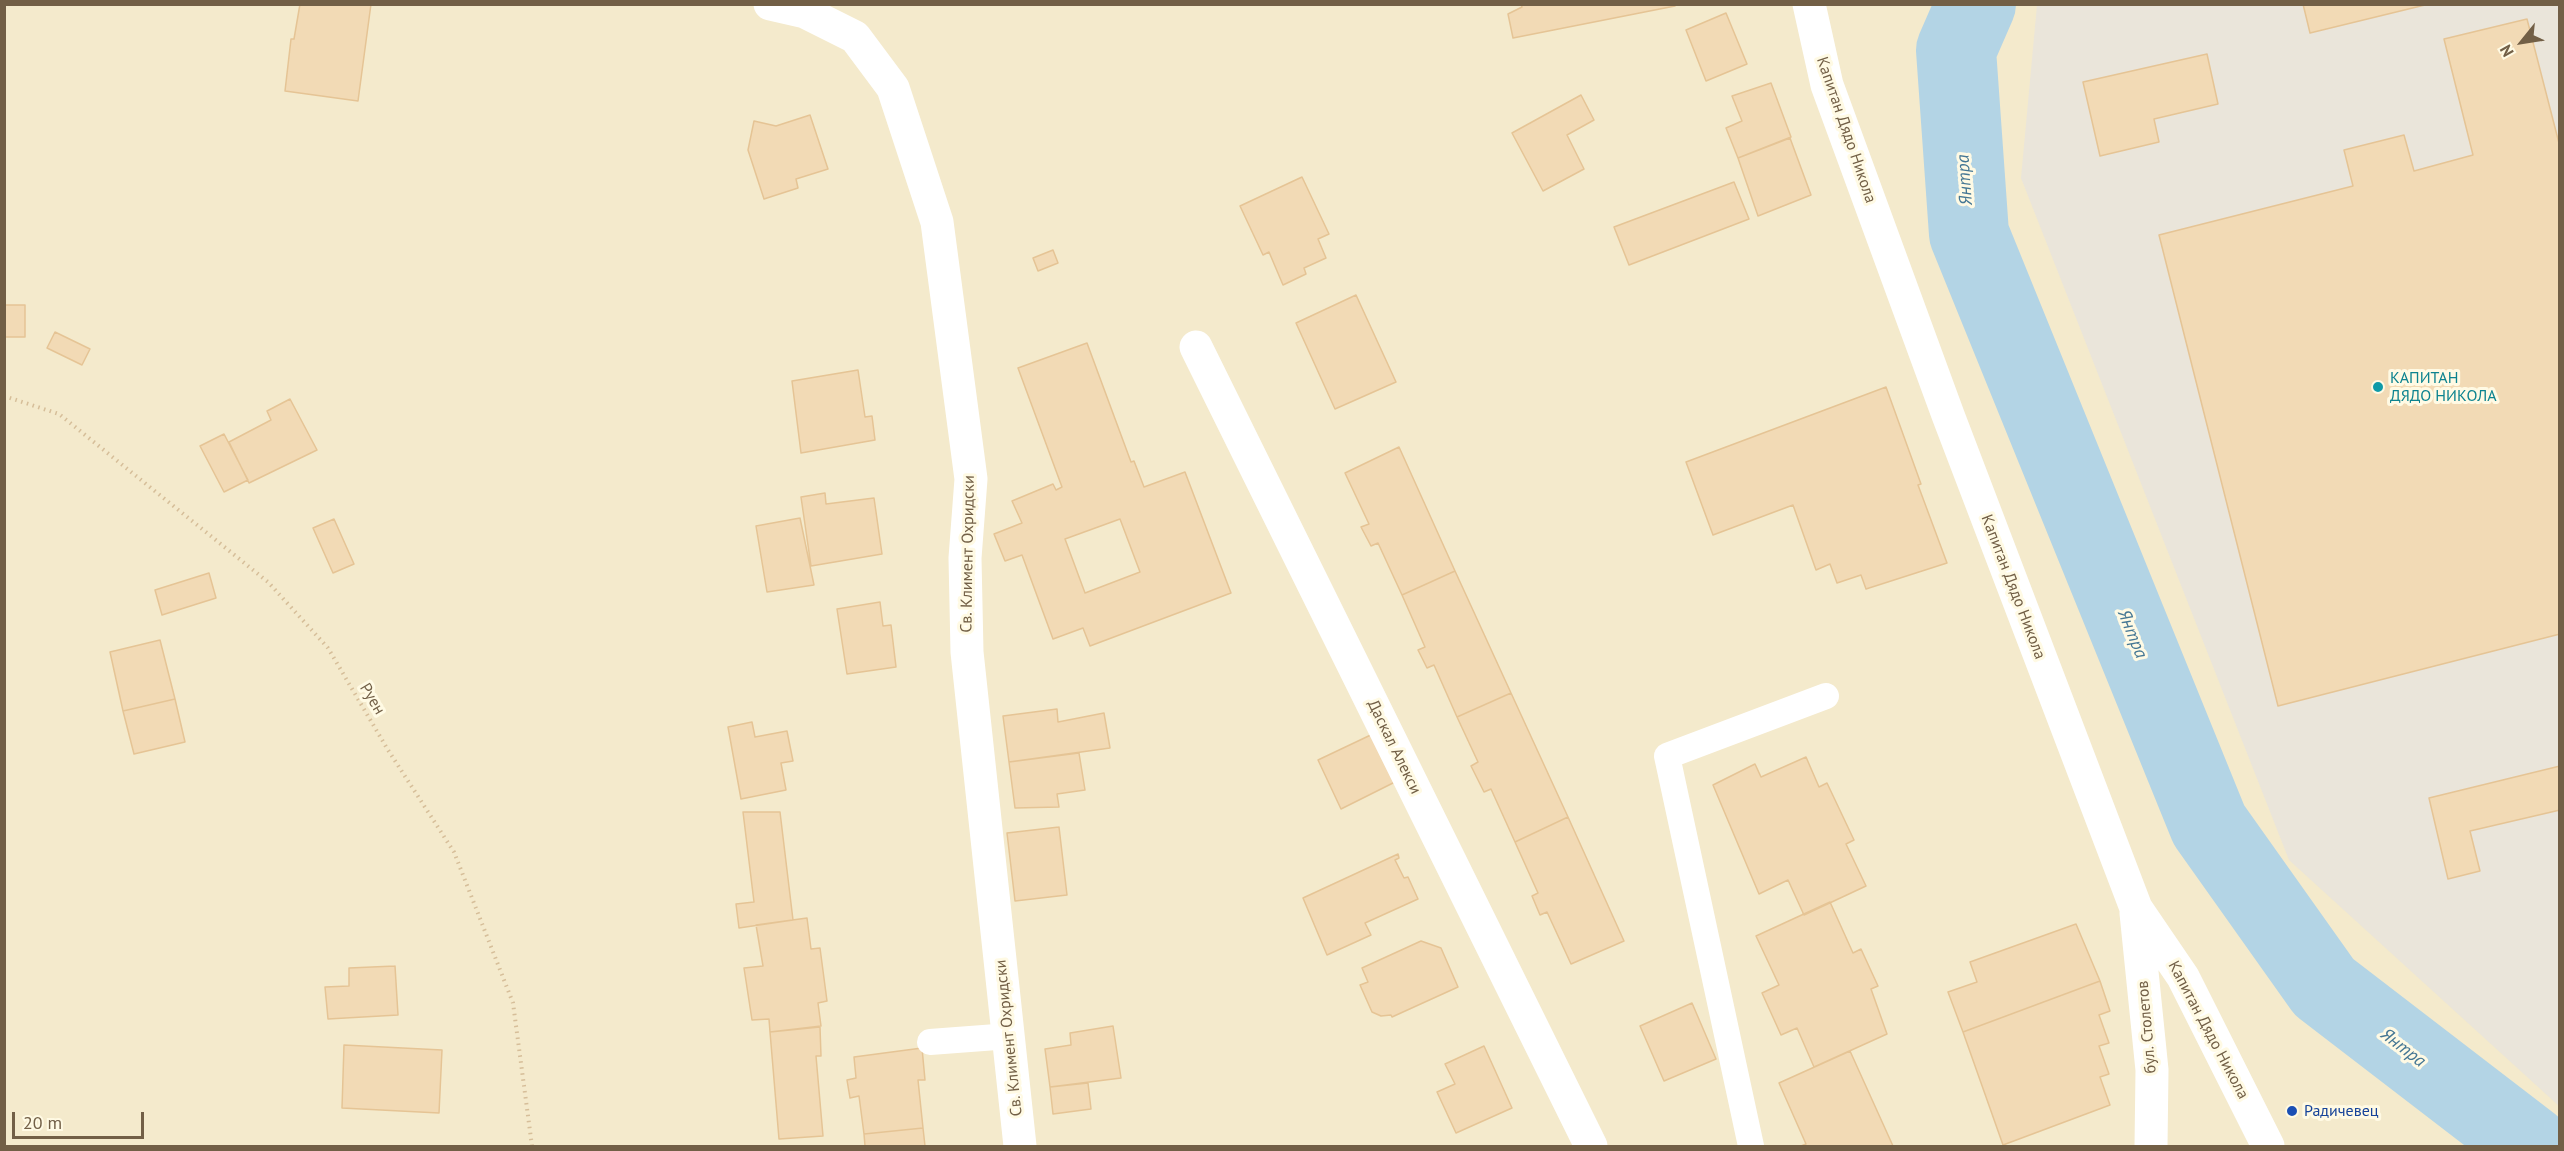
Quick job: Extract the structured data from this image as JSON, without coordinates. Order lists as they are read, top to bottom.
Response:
{
  "streets": {
    "street": [
      "Капитан Дядо Никола",
      "Св. Климент Охридски",
      "Даскал Алекси",
      "бул. Столетов"
    ],
    "path": ["Руен"]
  },
  "crossings": [
    ["Капитан Дядо Никола", "бул. Столетов"]
  ],
  "water": ["Янтра"],
  "places": ["КАПИТАН ДЯДО НИКОЛА", "Радичевец"],
  "scale_bar": "20 m",
  "north": "bottom left"
}
